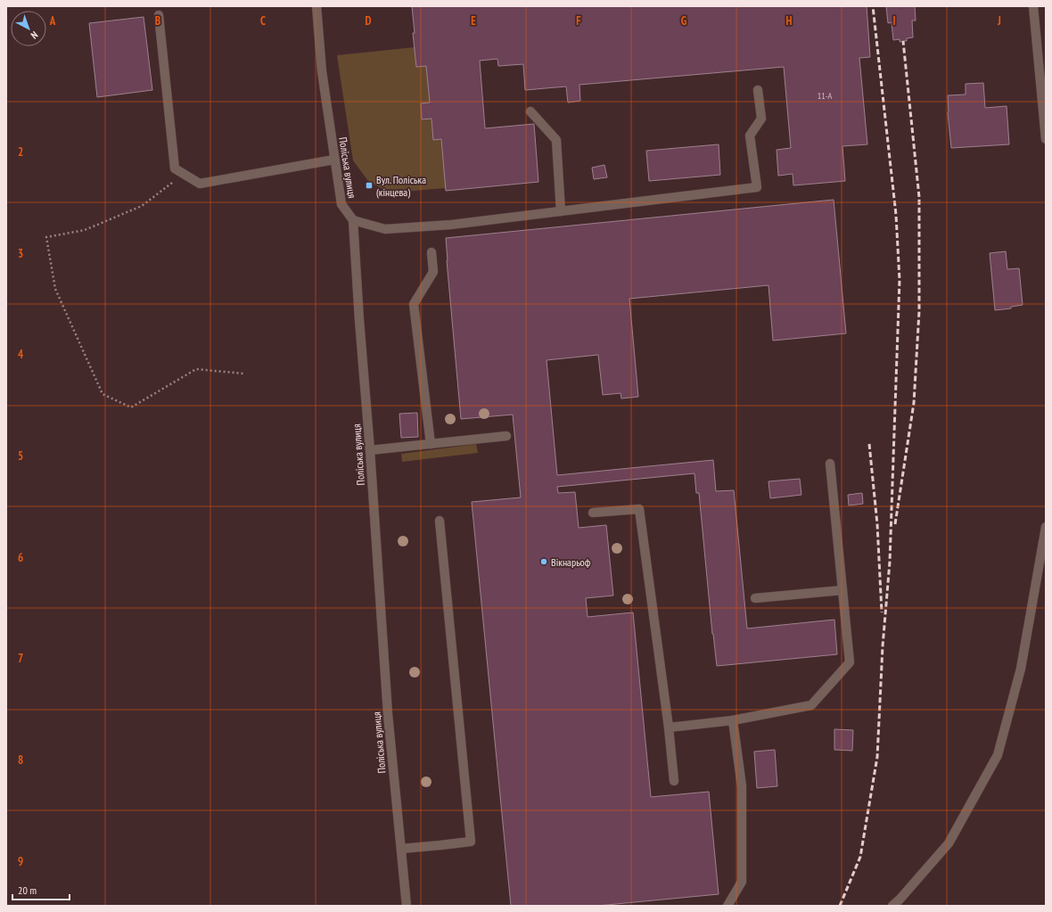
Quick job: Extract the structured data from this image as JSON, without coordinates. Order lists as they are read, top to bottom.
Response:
{
  "streets": {
    "street": ["Поліська вулиця"]
  },
  "places": {
    "transit": ["Вул. Поліська (кінцева)"],
    "other": ["Вікнарьоф"]
  },
  "house_numbers": ["11-А"],
  "scale_bar": "20 m",
  "north": "bottom right",
  "grid": {
    "columns": [
      "A",
      "B",
      "C",
      "D",
      "E",
      "F",
      "G",
      "H",
      "I",
      "J"
    ],
    "rows": [
      "2",
      "3",
      "4",
      "5",
      "6",
      "7",
      "8",
      "9"
    ]
  }
}
